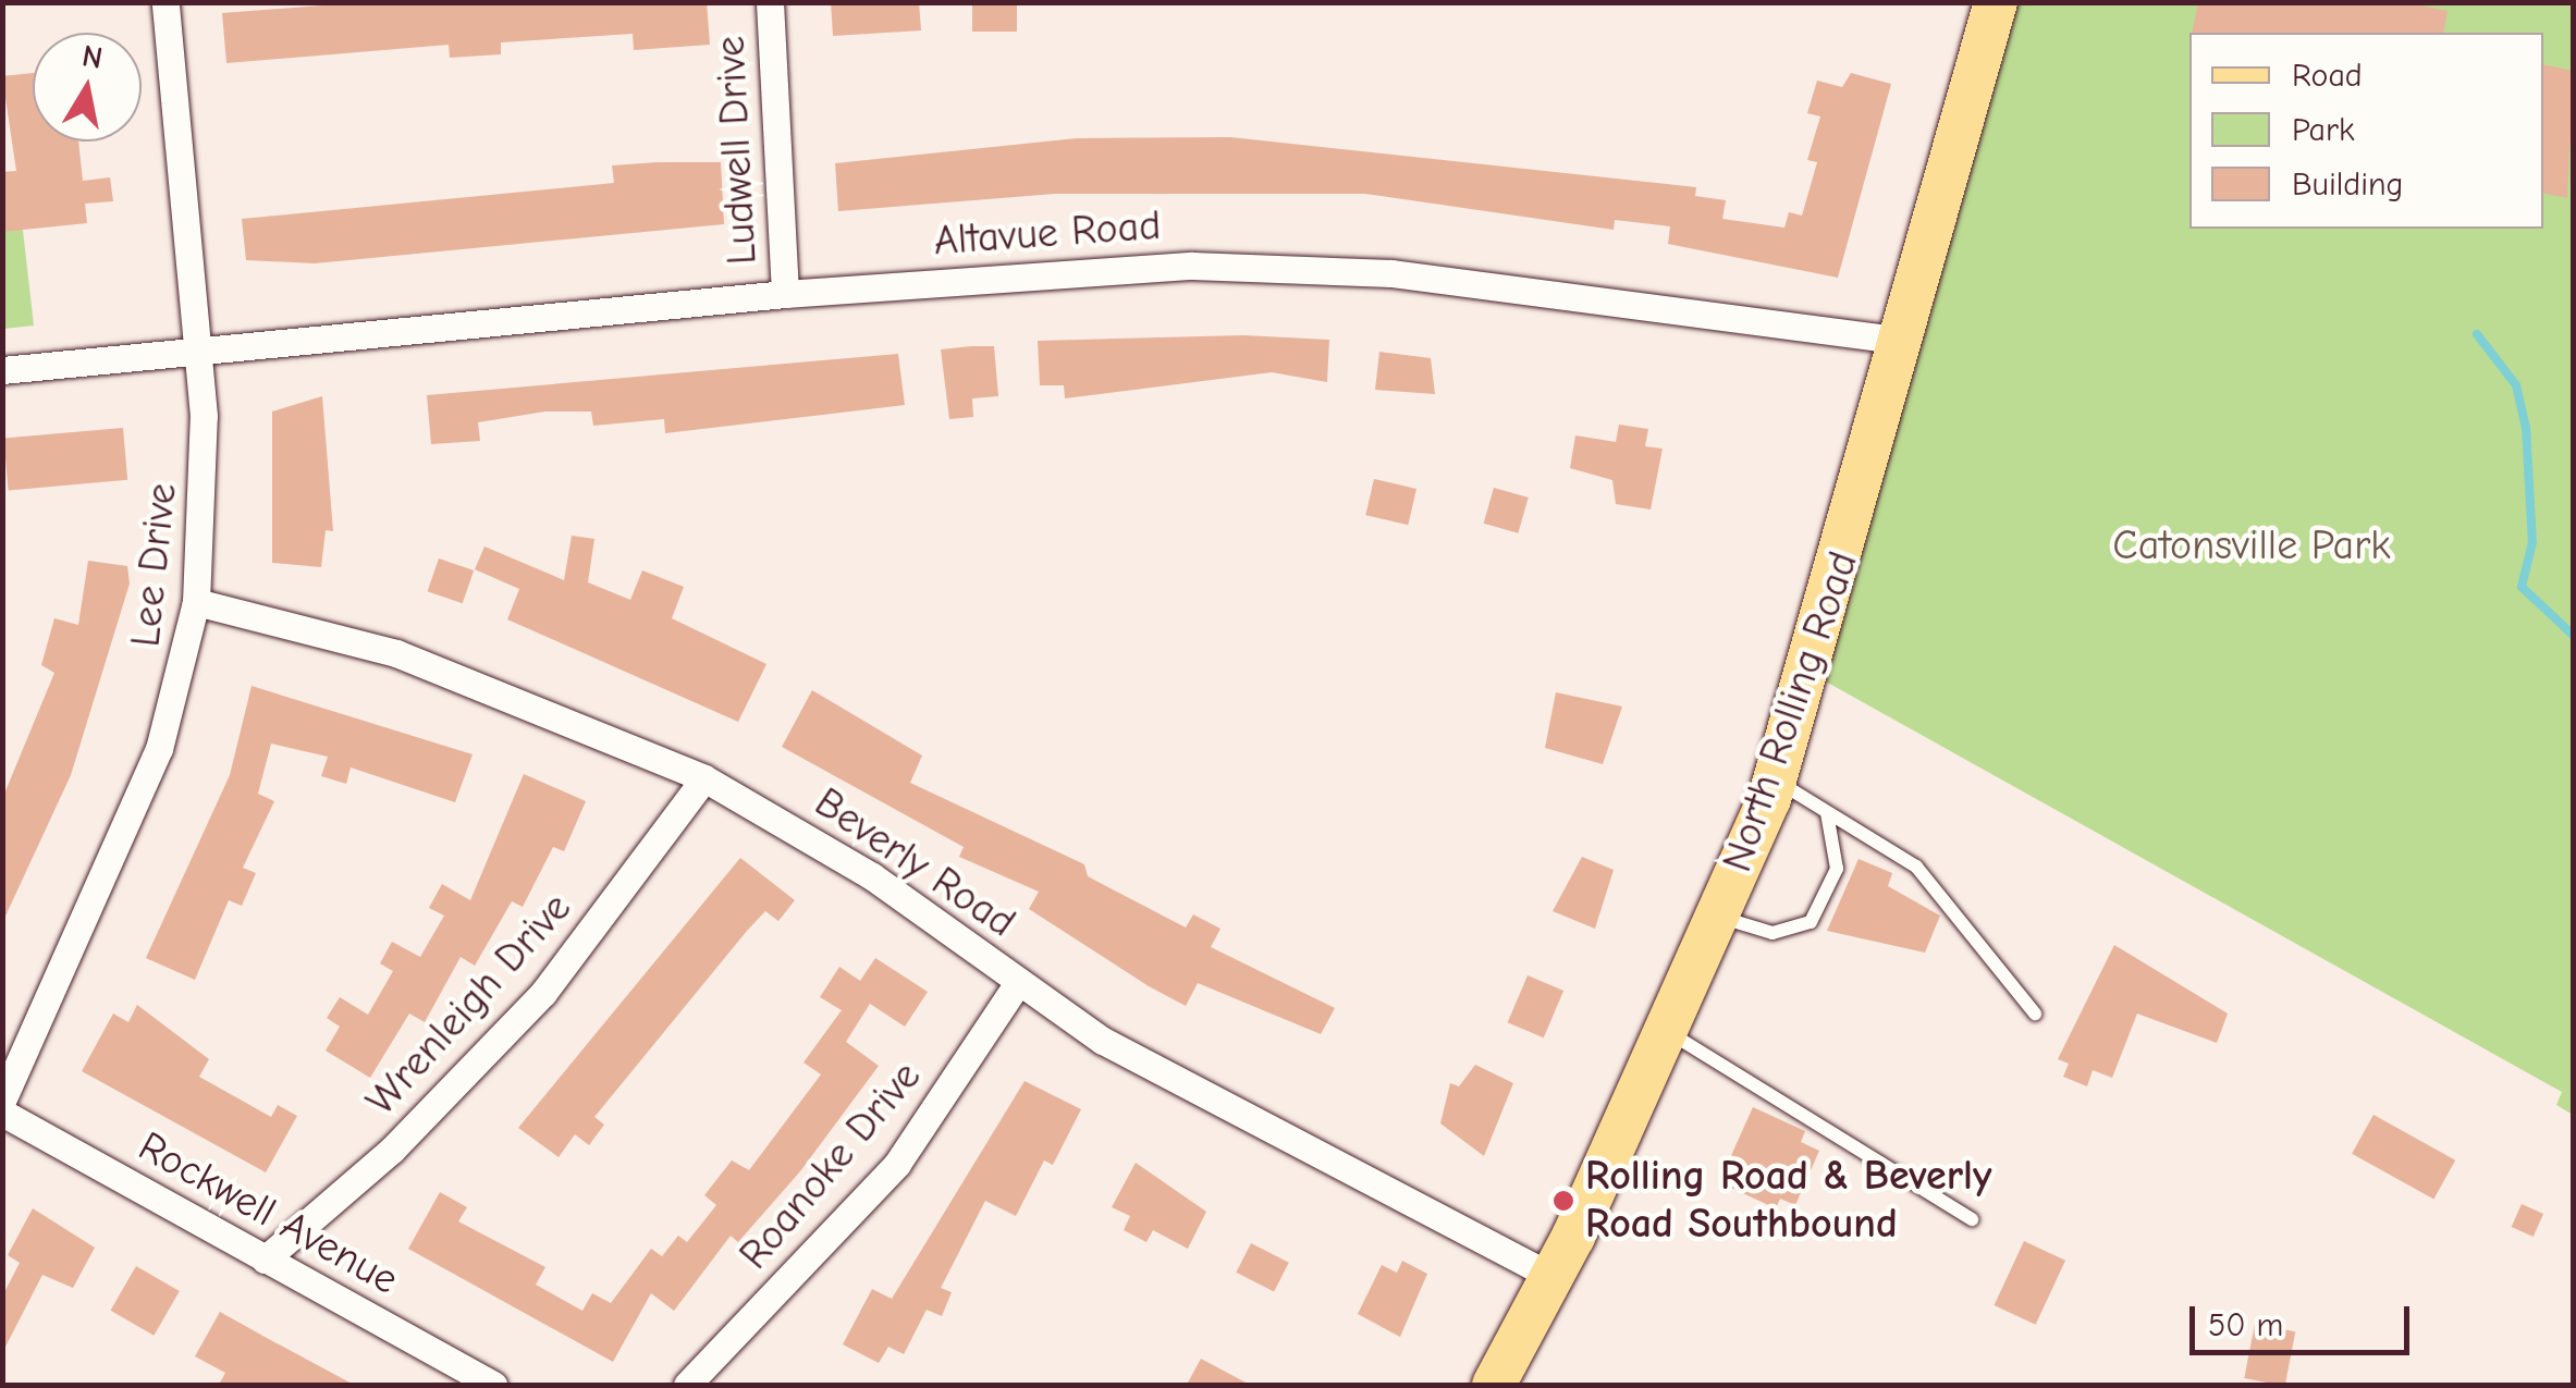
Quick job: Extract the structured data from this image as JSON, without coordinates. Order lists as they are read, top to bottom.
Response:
{
  "streets": {
    "main road": ["North Rolling Road"],
    "street": [
      "Ludwell Drive",
      "Altavue Road",
      "Lee Drive",
      "Beverly Road",
      "Wrenleigh Drive",
      "Roanoke Drive",
      "Rockwell Avenue"
    ]
  },
  "crossings": [
    ["Ludwell Drive", "Altavue Road"],
    ["Altavue Road", "Lee Drive"],
    ["Altavue Road", "North Rolling Road"],
    ["Lee Drive", "Beverly Road"],
    ["North Rolling Road", "Beverly Road"],
    ["Beverly Road", "Wrenleigh Drive"],
    ["Beverly Road", "Roanoke Drive"],
    ["Wrenleigh Drive", "Rockwell Avenue"]
  ],
  "parks": ["Catonsville Park"],
  "places": ["Rolling Road & Beverly Road Southbound"],
  "legend": ["Road", "Park", "Building"],
  "scale_bar": "50 m",
  "north": "top"
}
